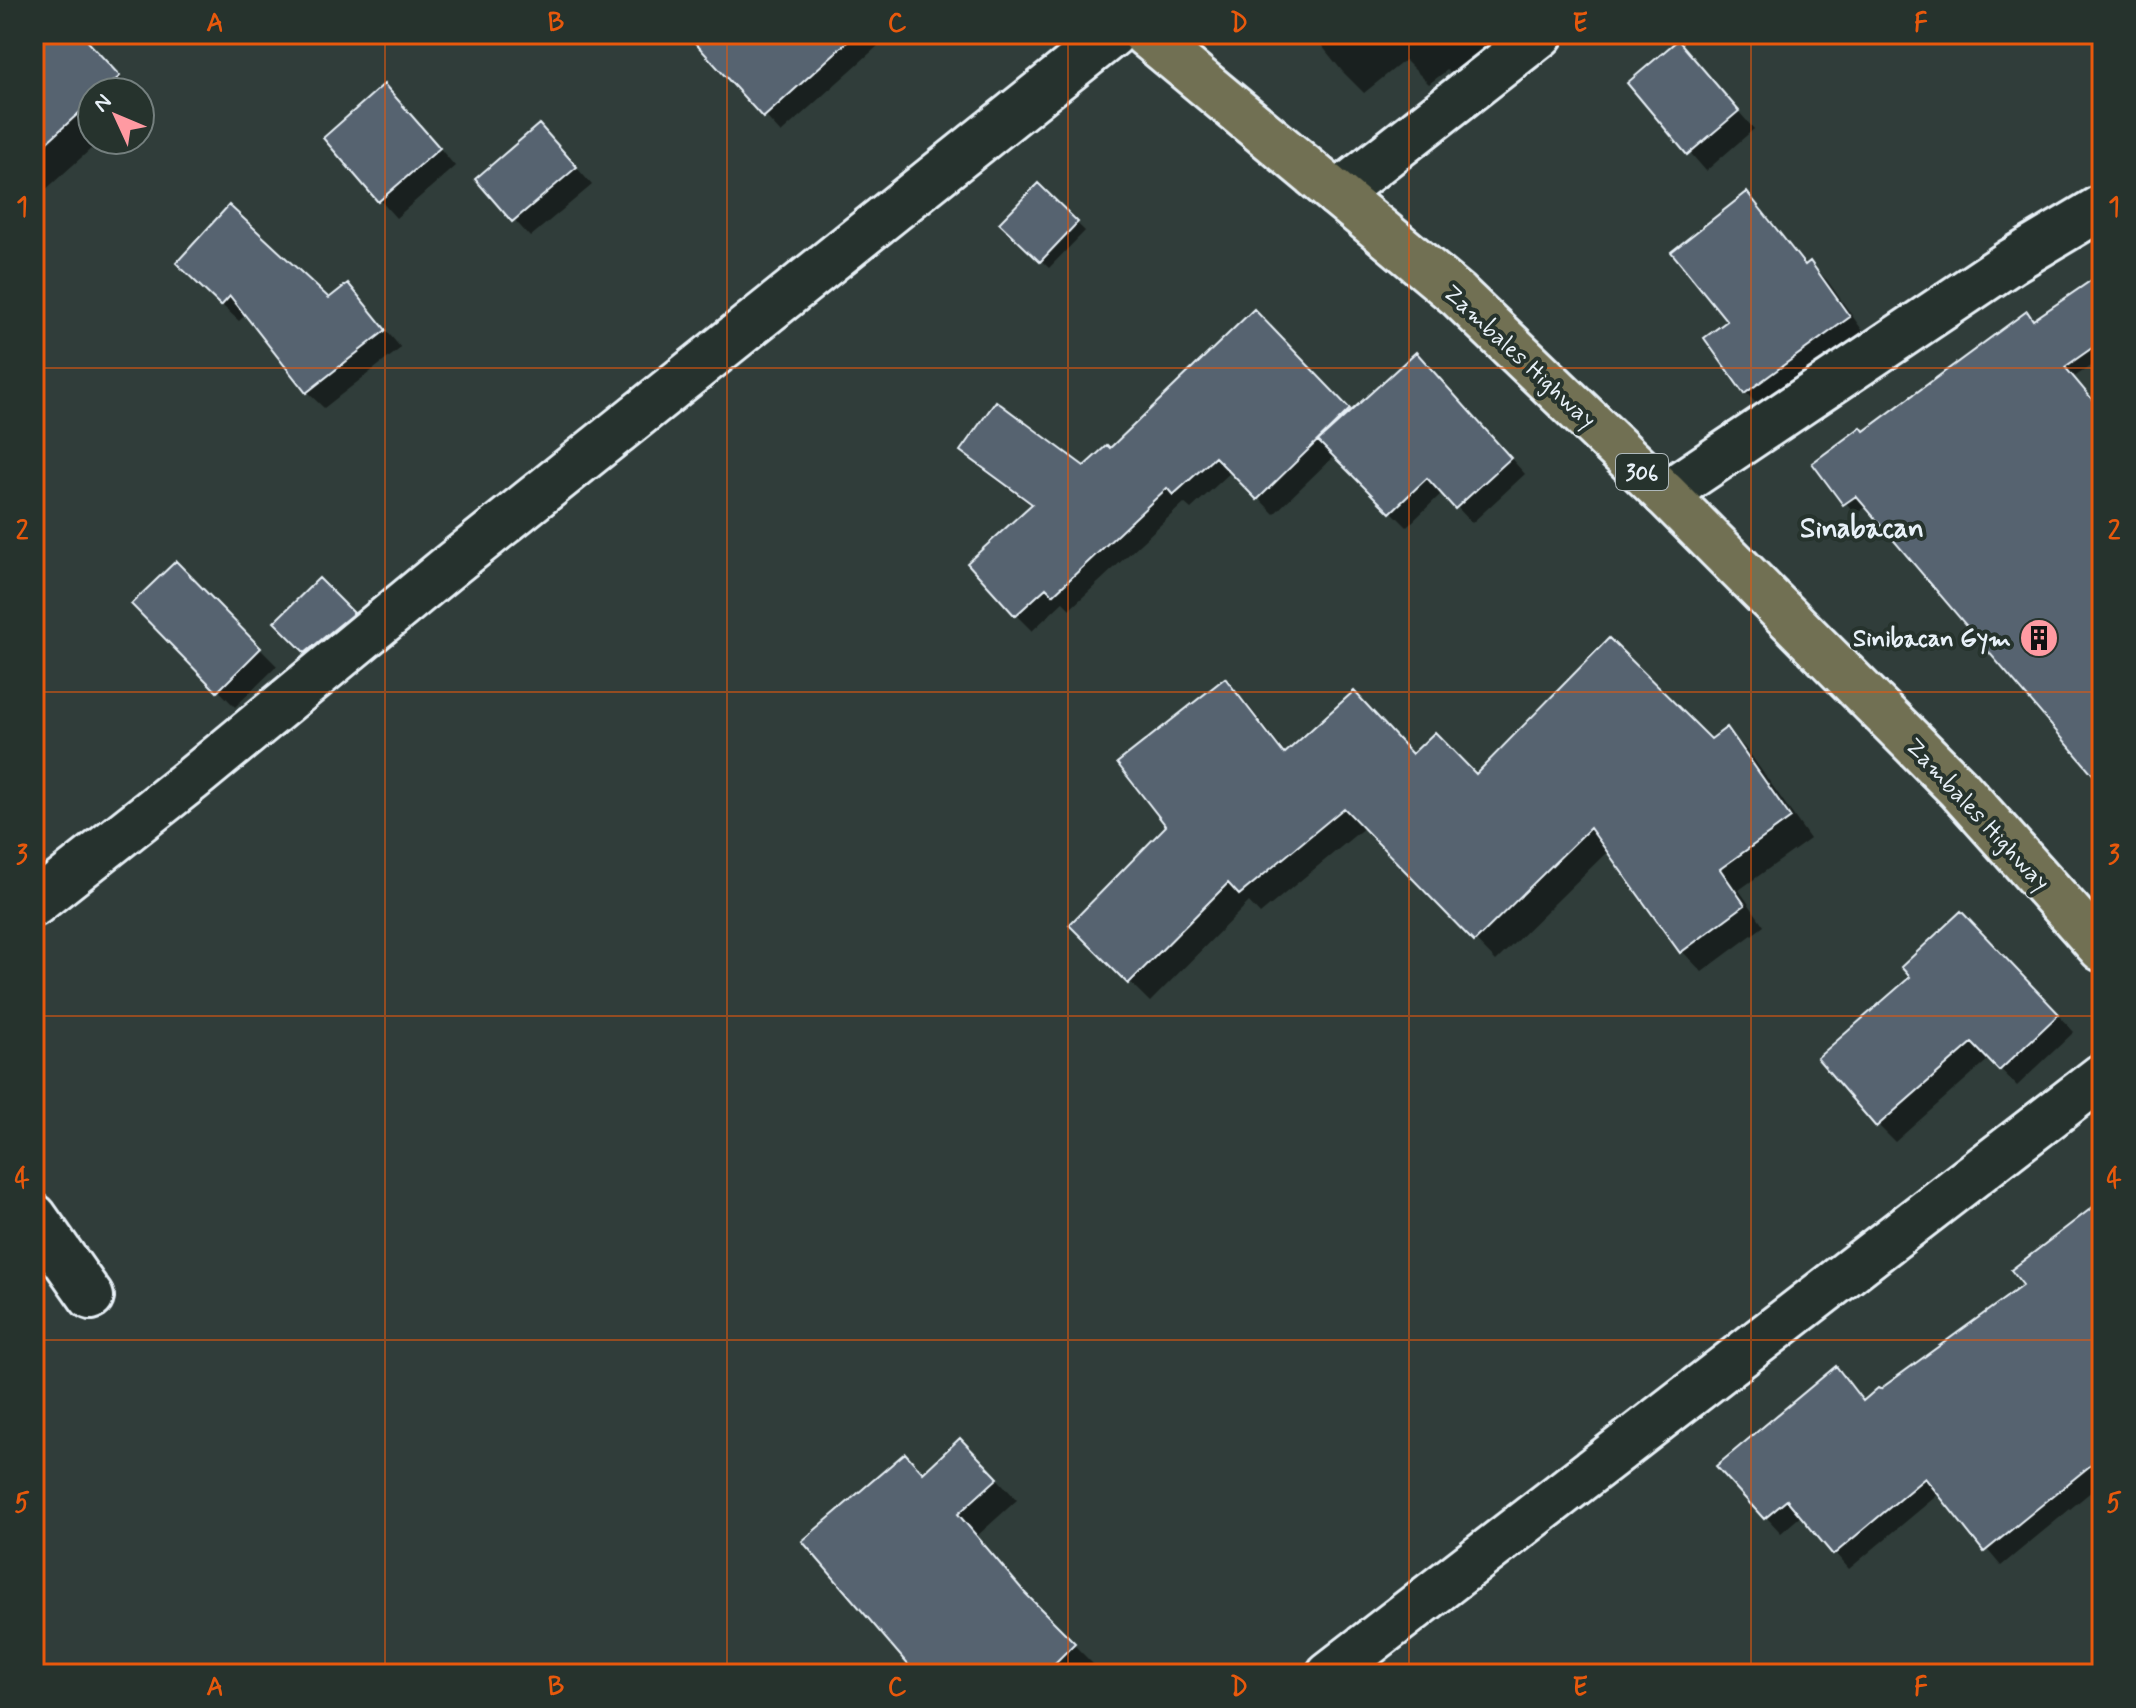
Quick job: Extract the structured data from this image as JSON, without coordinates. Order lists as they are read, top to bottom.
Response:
{
  "streets": {
    "main road": ["Zambales Highway", "306"]
  },
  "districts": ["Sinabacan"],
  "places": {
    "building": ["Sinibacan Gym"]
  },
  "north": "top left",
  "grid": {
    "columns": [
      "A",
      "B",
      "C",
      "D",
      "E",
      "F"
    ],
    "rows": [
      "1",
      "2",
      "3",
      "4",
      "5"
    ]
  }
}
